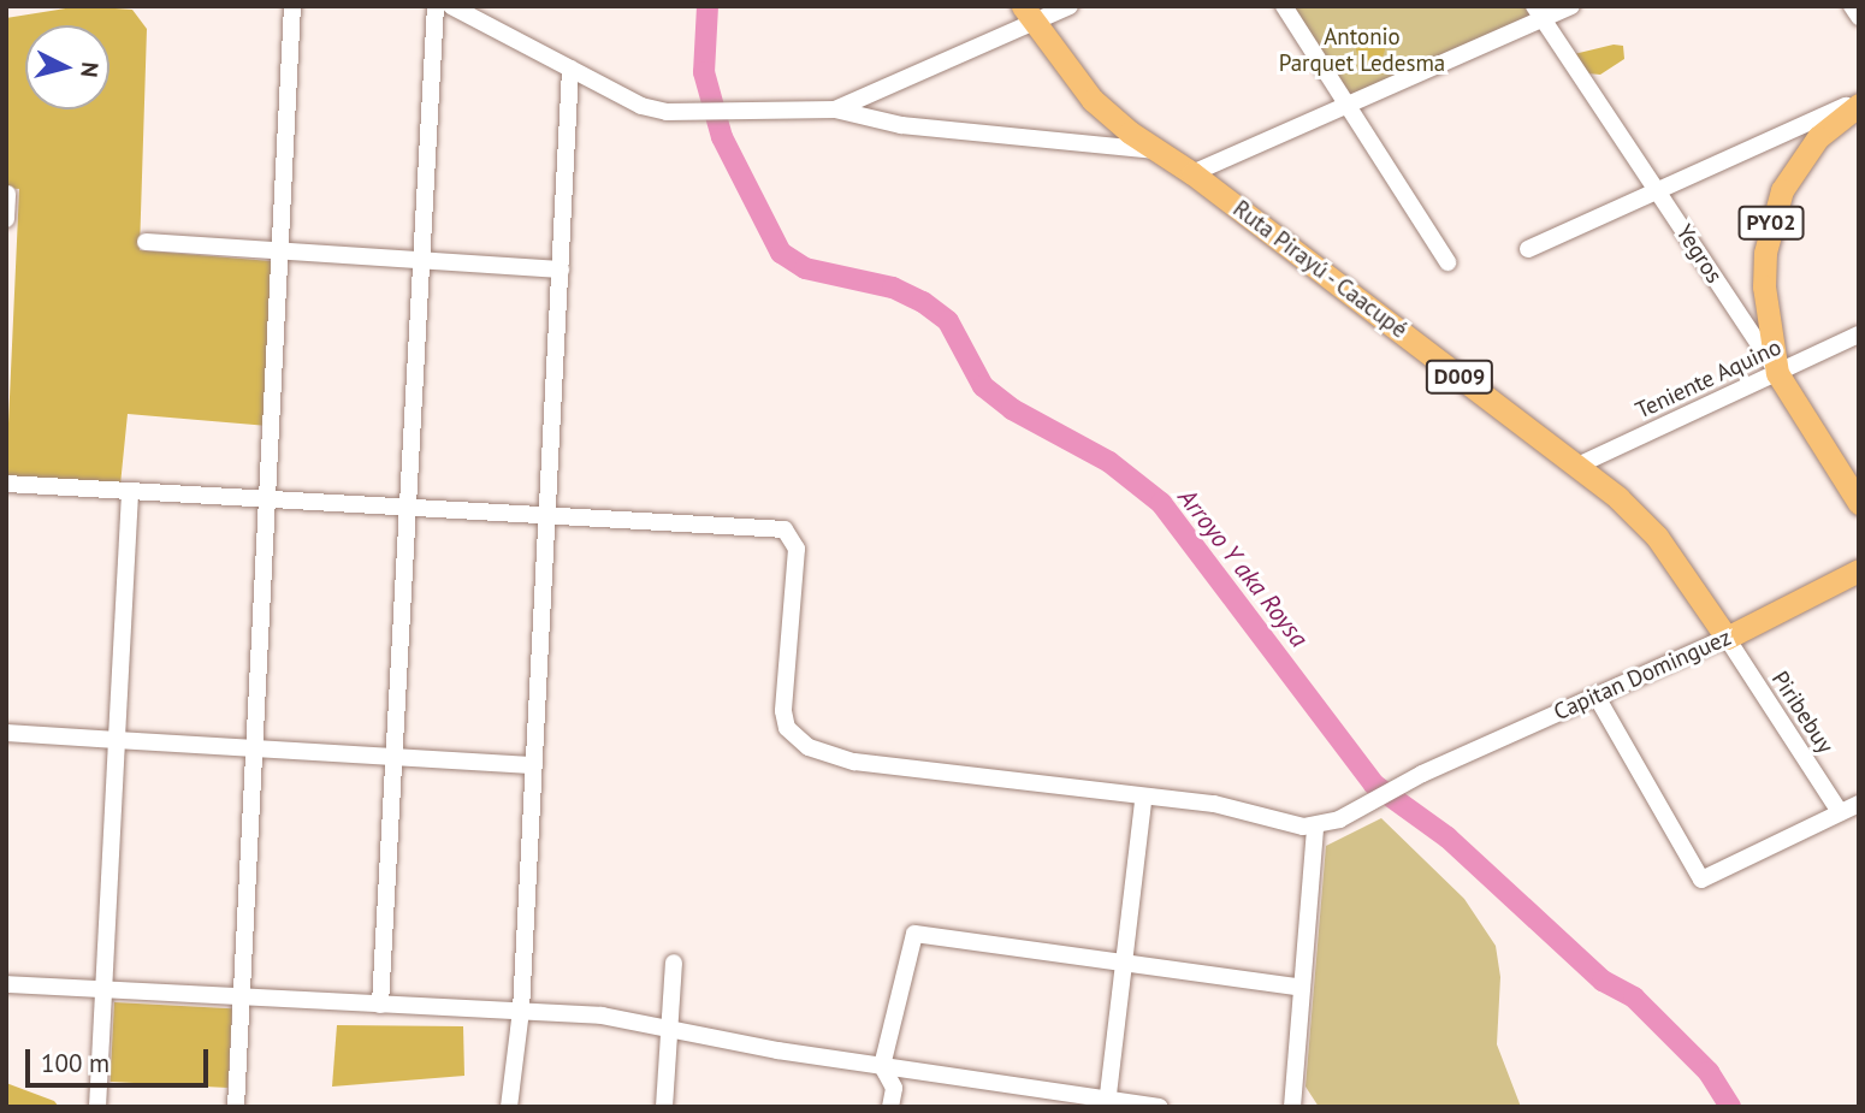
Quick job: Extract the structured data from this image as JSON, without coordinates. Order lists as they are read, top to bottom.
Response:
{
  "streets": {
    "main road": [
      "PY02",
      "Yegros",
      "Ruta Pirayú - Caacupé",
      "D009",
      "Capitan Dominguez"
    ],
    "street": ["Teniente Aquino", "Piribebuy"]
  },
  "crossings": [
    ["PY02", "Yegros"],
    ["PY02", "Teniente Aquino"],
    ["Yegros", "Teniente Aquino"],
    ["Ruta Pirayú - Caacupé", "Teniente Aquino"],
    ["Ruta Pirayú - Caacupé", "Capitan Dominguez"],
    ["Ruta Pirayú - Caacupé", "Piribebuy"],
    ["Capitan Dominguez", "Piribebuy"]
  ],
  "water": ["Arroyo Y aka Roysa"],
  "parks": ["Antonio Parquet Ledesma"],
  "scale_bar": "100 m",
  "north": "right"
}
